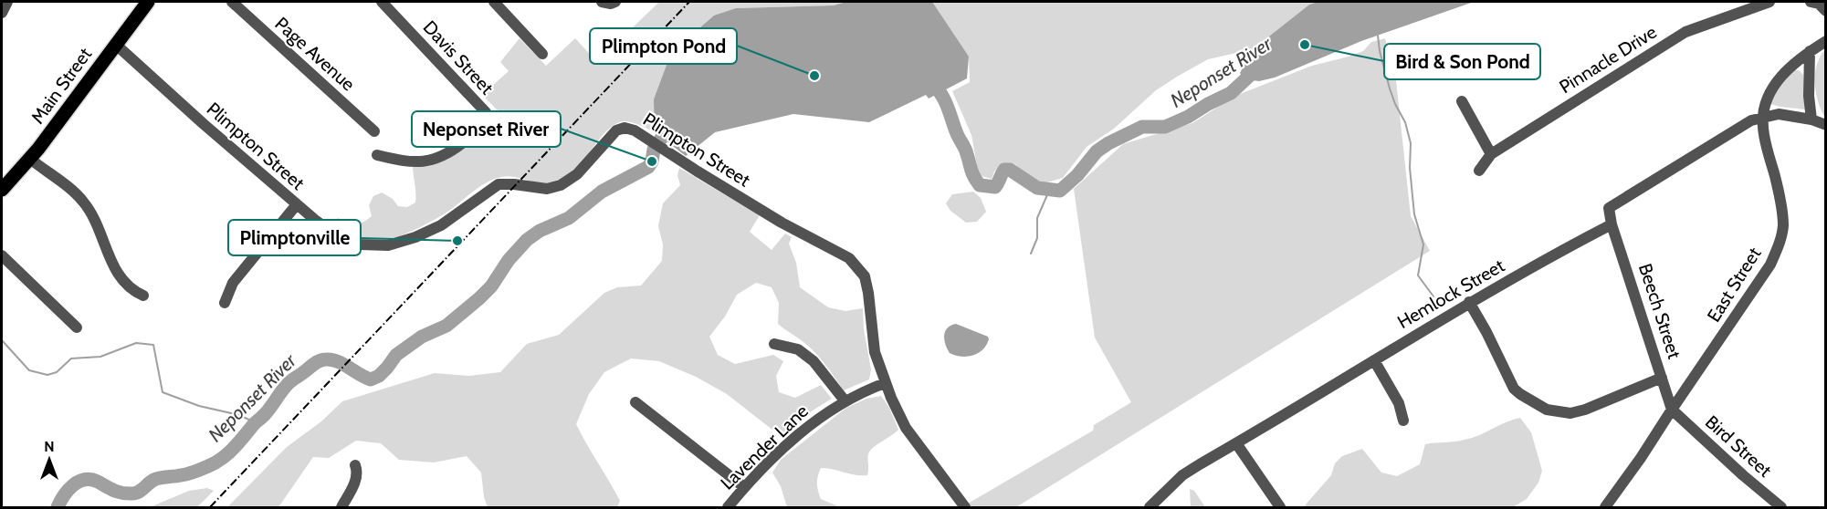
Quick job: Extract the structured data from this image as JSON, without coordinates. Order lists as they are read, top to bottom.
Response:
{
  "streets": {
    "main road": ["Main Street"],
    "street": [
      "Page Avenue",
      "Davis Street",
      "Pinnacle Drive",
      "Plimpton Street",
      "East Street",
      "Hemlock Street",
      "Beech Street",
      "Bird Street",
      "Lavender Lane"
    ]
  },
  "crossings": [
    ["Main Street", "Plimpton Street"],
    ["Plimpton Street", "Lavender Lane"],
    ["East Street", "Beech Street"],
    ["East Street", "Bird Street"],
    ["Hemlock Street", "Beech Street"],
    ["Beech Street", "Bird Street"]
  ],
  "water": ["Neponset River"],
  "places": [
    "Bird & Son Pond",
    "Plimpton Pond",
    "Neponset River",
    "Plimptonville"
  ],
  "north": "top"
}
